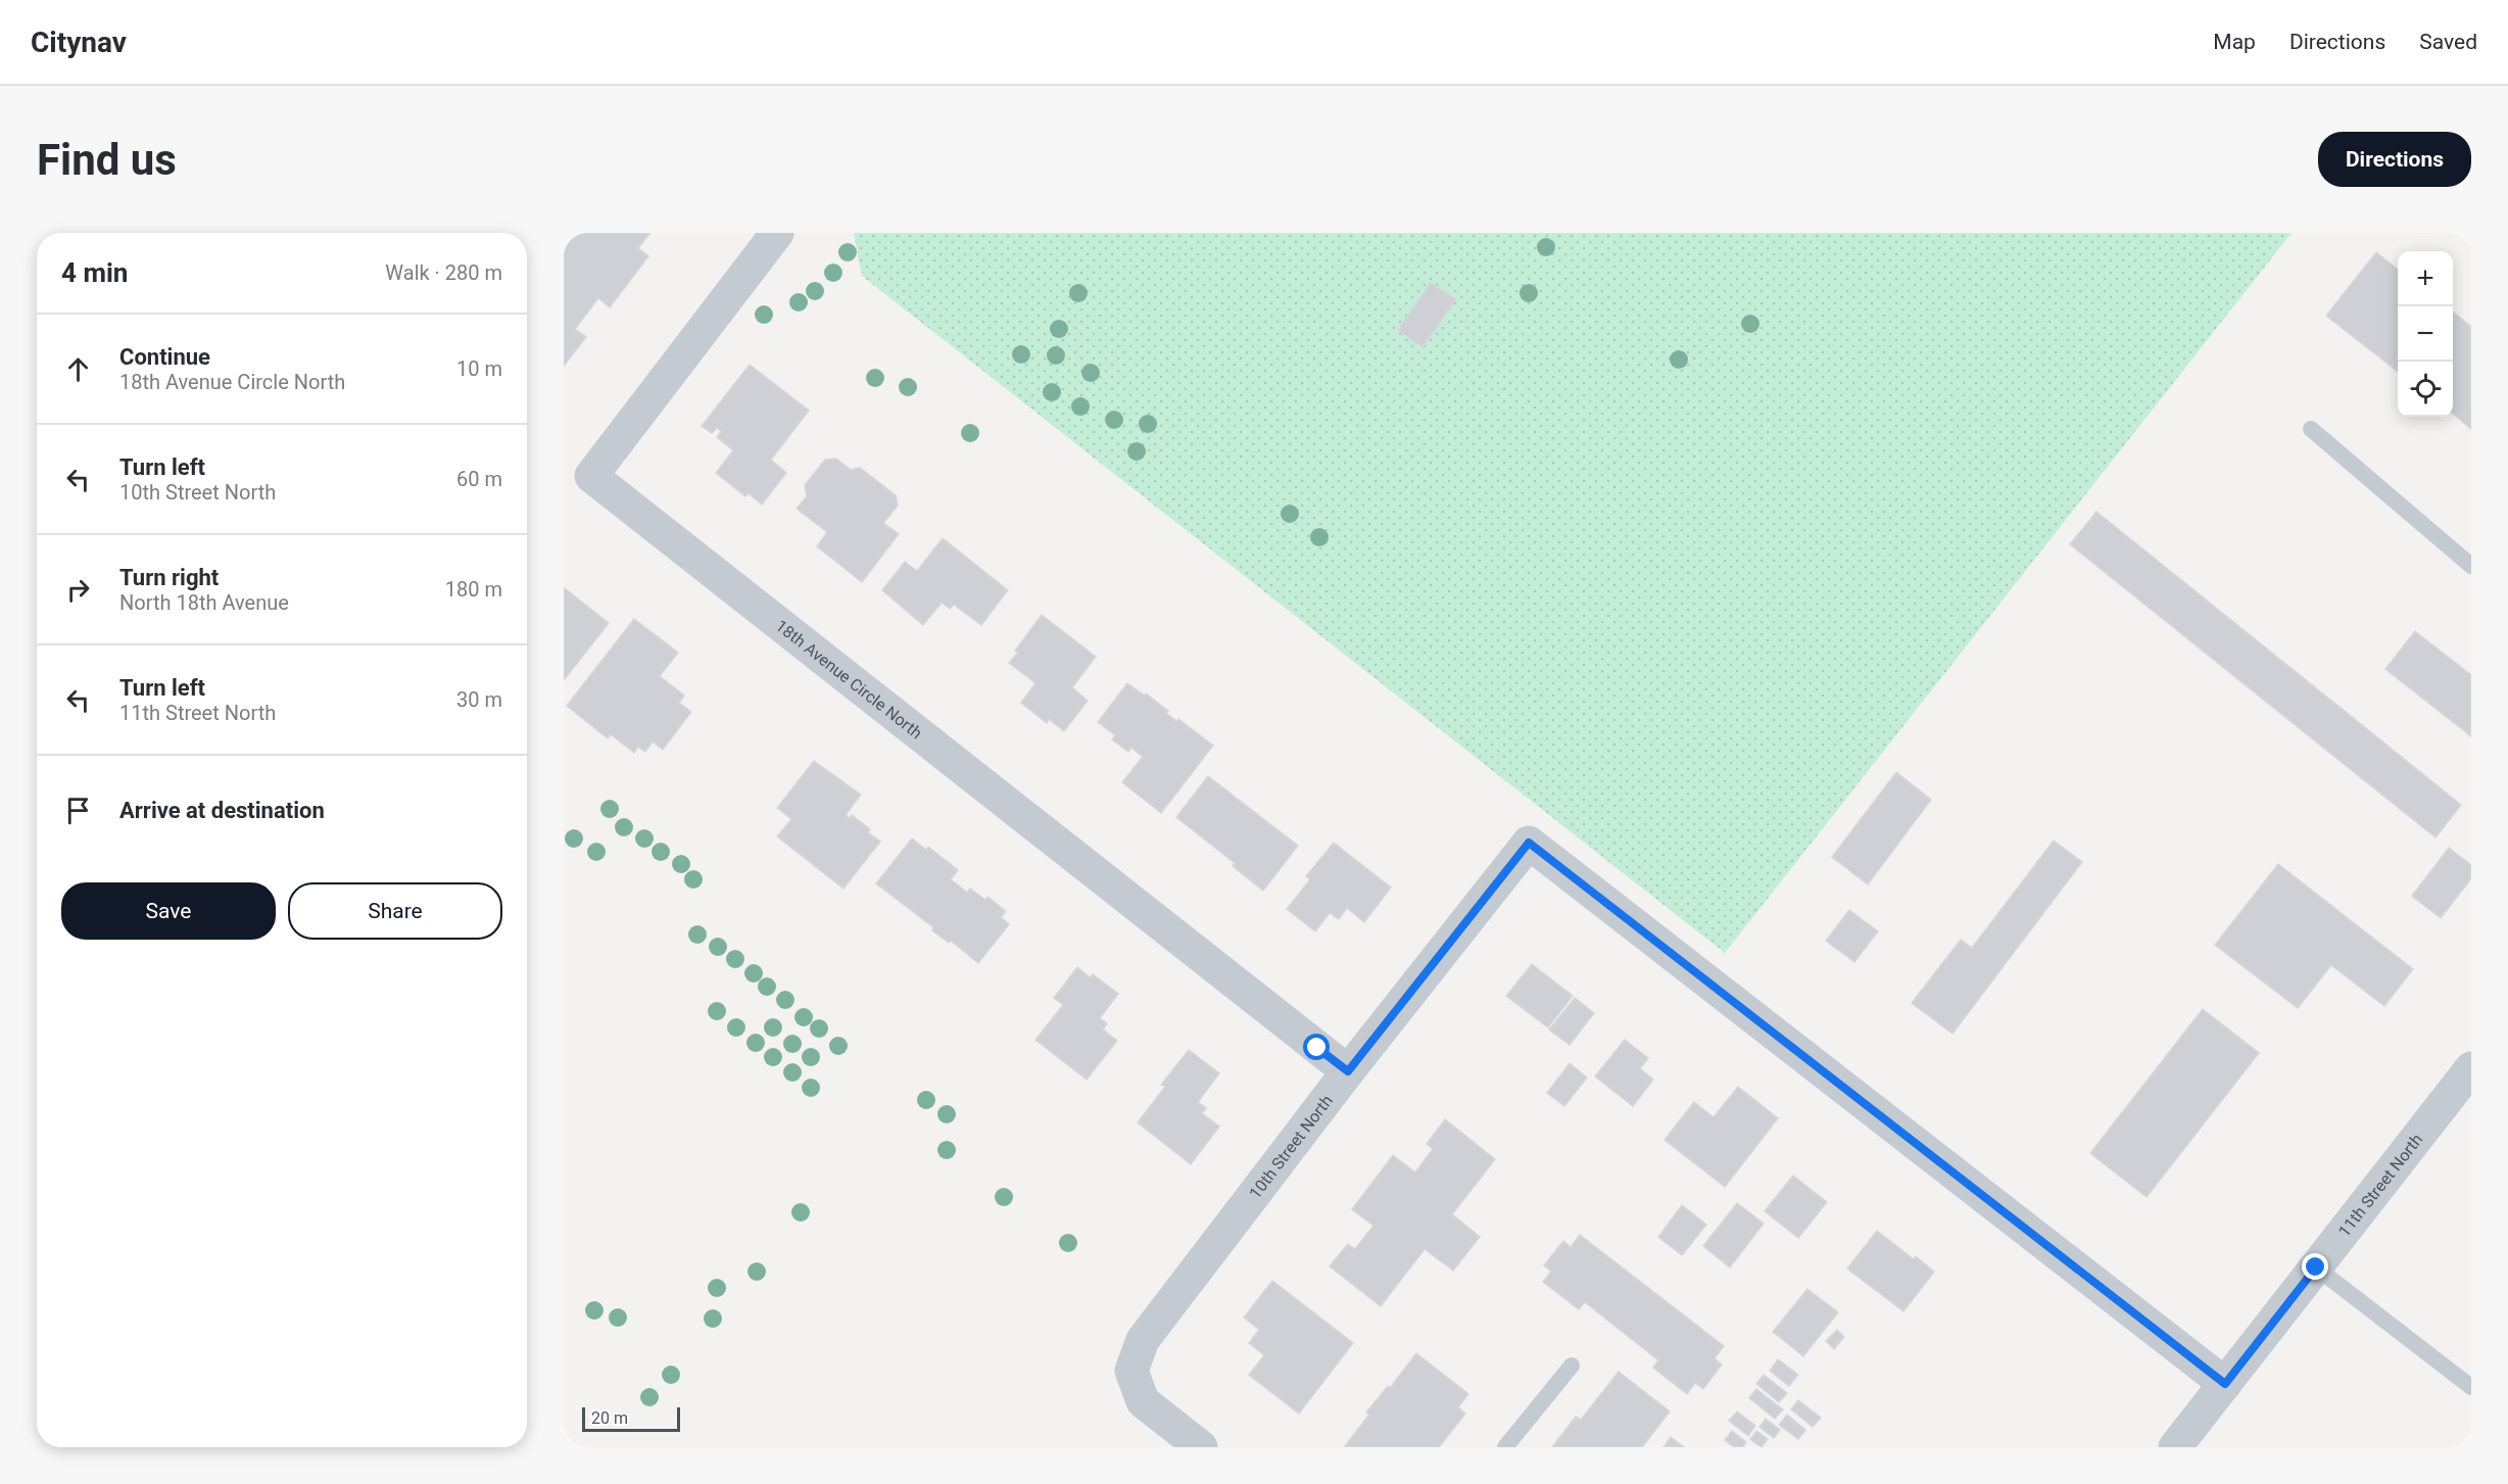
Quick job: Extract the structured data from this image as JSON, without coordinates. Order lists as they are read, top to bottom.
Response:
{
  "streets": {
    "street": ["18th Avenue Circle North", "10th Street North", "11th Street North"]
  },
  "crossings": [
    ["18th Avenue Circle North", "10th Street North"],
    ["10th Street North", "11th Street North"]
  ],
  "scale_bar": "20 m",
  "page": {
    "header": "Citynav",
    "nav": ["Map", "Directions", "Saved"],
    "buttons": [
      "Directions",
      ["Save", "Share"]
    ],
    "title": "Find us",
    "heading": ["4 min", "Walk · 280 m"],
    "map_buttons": ["+", "−"],
    "list": [
      ["Continue", "18th Avenue Circle North", "10 m"],
      ["Turn left", "10th Street North", "60 m"],
      ["Turn right", "North 18th Avenue", "180 m"],
      ["Turn left", "11th Street North", "30 m"],
      "Arrive at destination"
    ],
    "scale": "20 m"
  }
}
